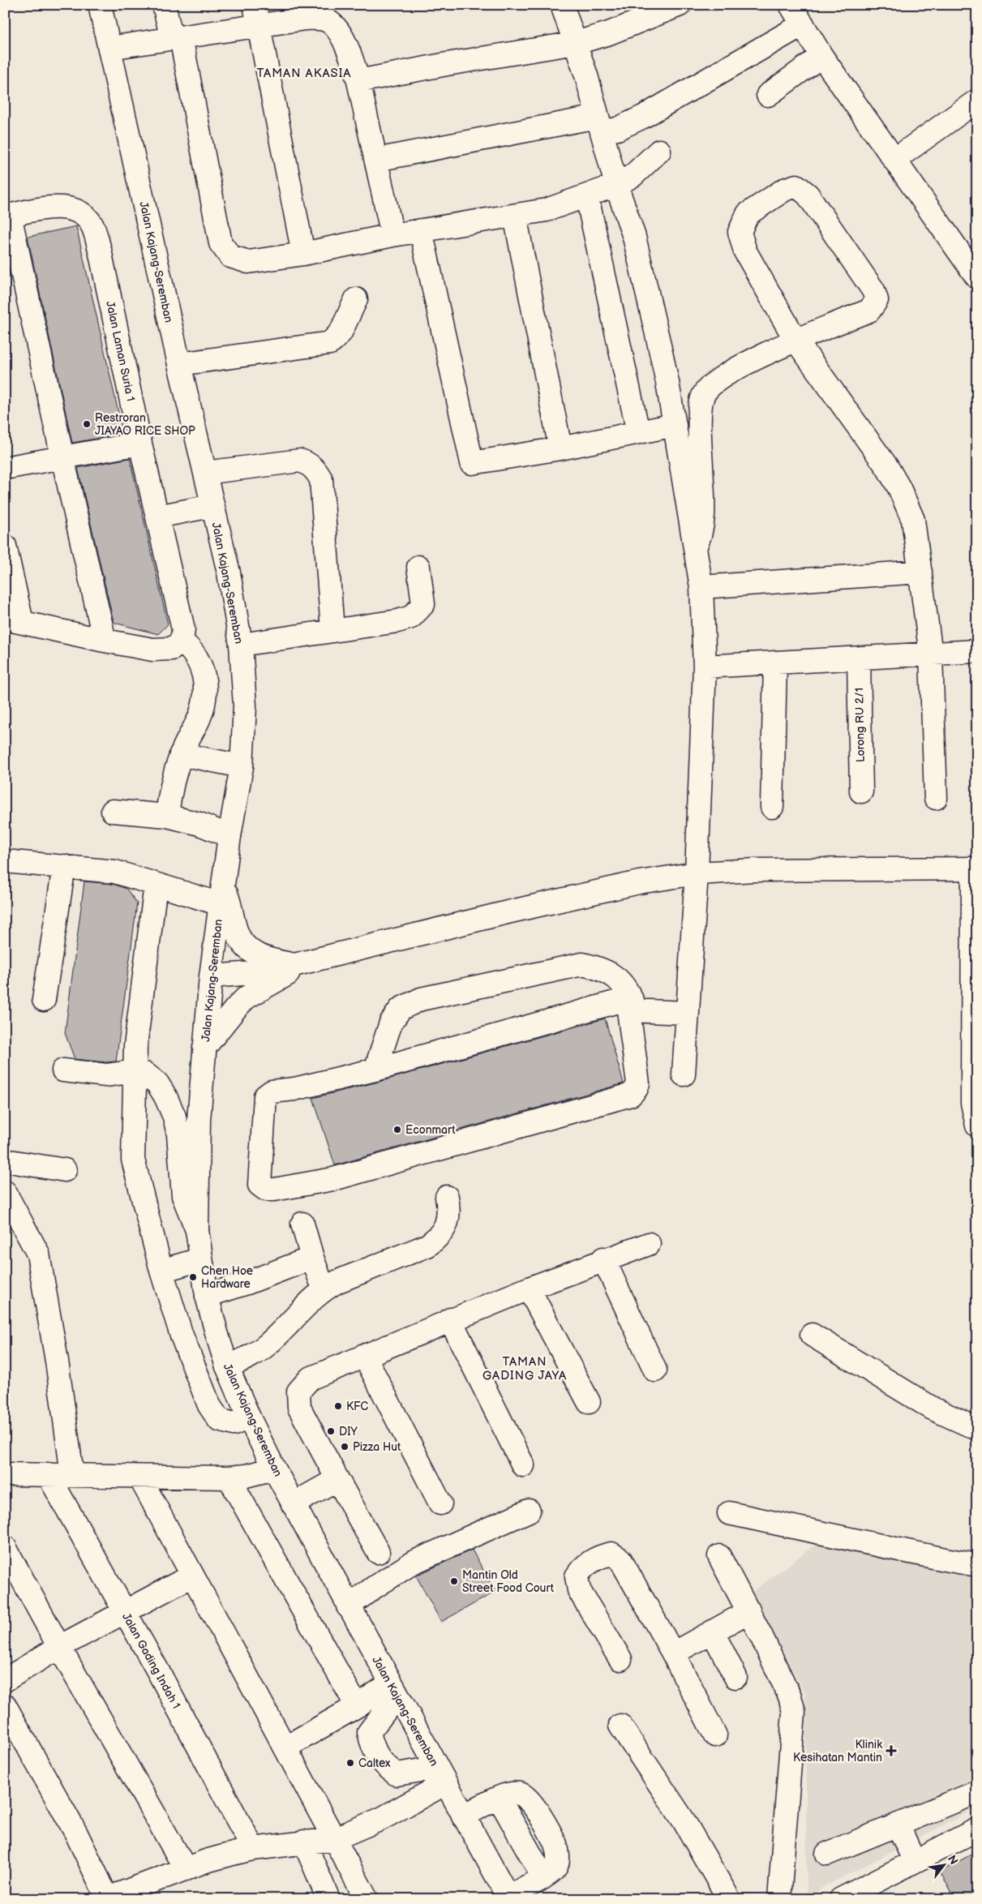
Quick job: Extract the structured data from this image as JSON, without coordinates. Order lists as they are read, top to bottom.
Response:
{
  "streets": {
    "street": [
      "Jalan Kajang-Seremban",
      "Jalan Laman Suria 1",
      "Lorong RU 2/1",
      "Jalan Gading Indah 1"
    ]
  },
  "districts": ["TAMAN AKASIA", "TAMAN GADING JAYA"],
  "places": {
    "other": [
      "Restroran JIAYAO RICE SHOP",
      "Econmart",
      "Chen Hoe Hardware",
      "KFC",
      "DIY",
      "Pizza Hut",
      "Mantin Old Street Food Court",
      "Caltex"
    ],
    "health": ["Klinik Kesihatan Mantin"]
  },
  "north": "top right"
}
